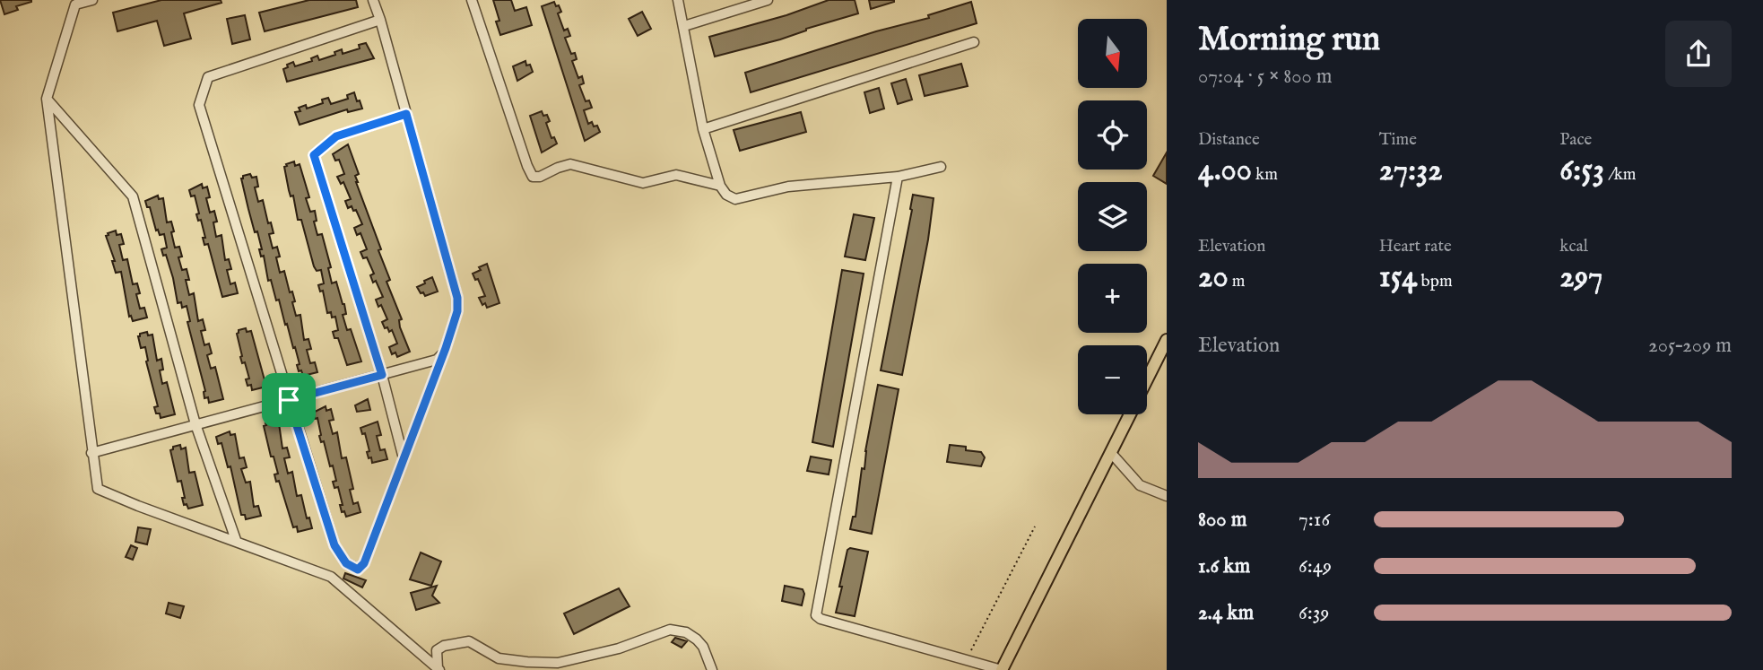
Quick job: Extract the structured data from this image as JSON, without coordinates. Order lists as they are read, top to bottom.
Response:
{
  "north": "bottom",
  "page": {
    "heading": ["Morning run", "07:04 · 5 × 800 m"],
    "map_buttons": ["+", "−"],
    "stats": [
      ["Distance", "4.00 km"],
      ["Time", "27:32"],
      ["Pace", "6:53 /km"],
      ["Elevation", "20 m"],
      ["Heart rate", "154 bpm"],
      ["kcal", "297"]
    ],
    "chart": ["Elevation", "205–209 m"],
    "list": [
      {
        "name": "800 m",
        "note": "7:16"
      },
      {
        "name": "1.6 km",
        "note": "6:49"
      },
      {
        "name": "2.4 km",
        "note": "6:39"
      }
    ]
  }
}
